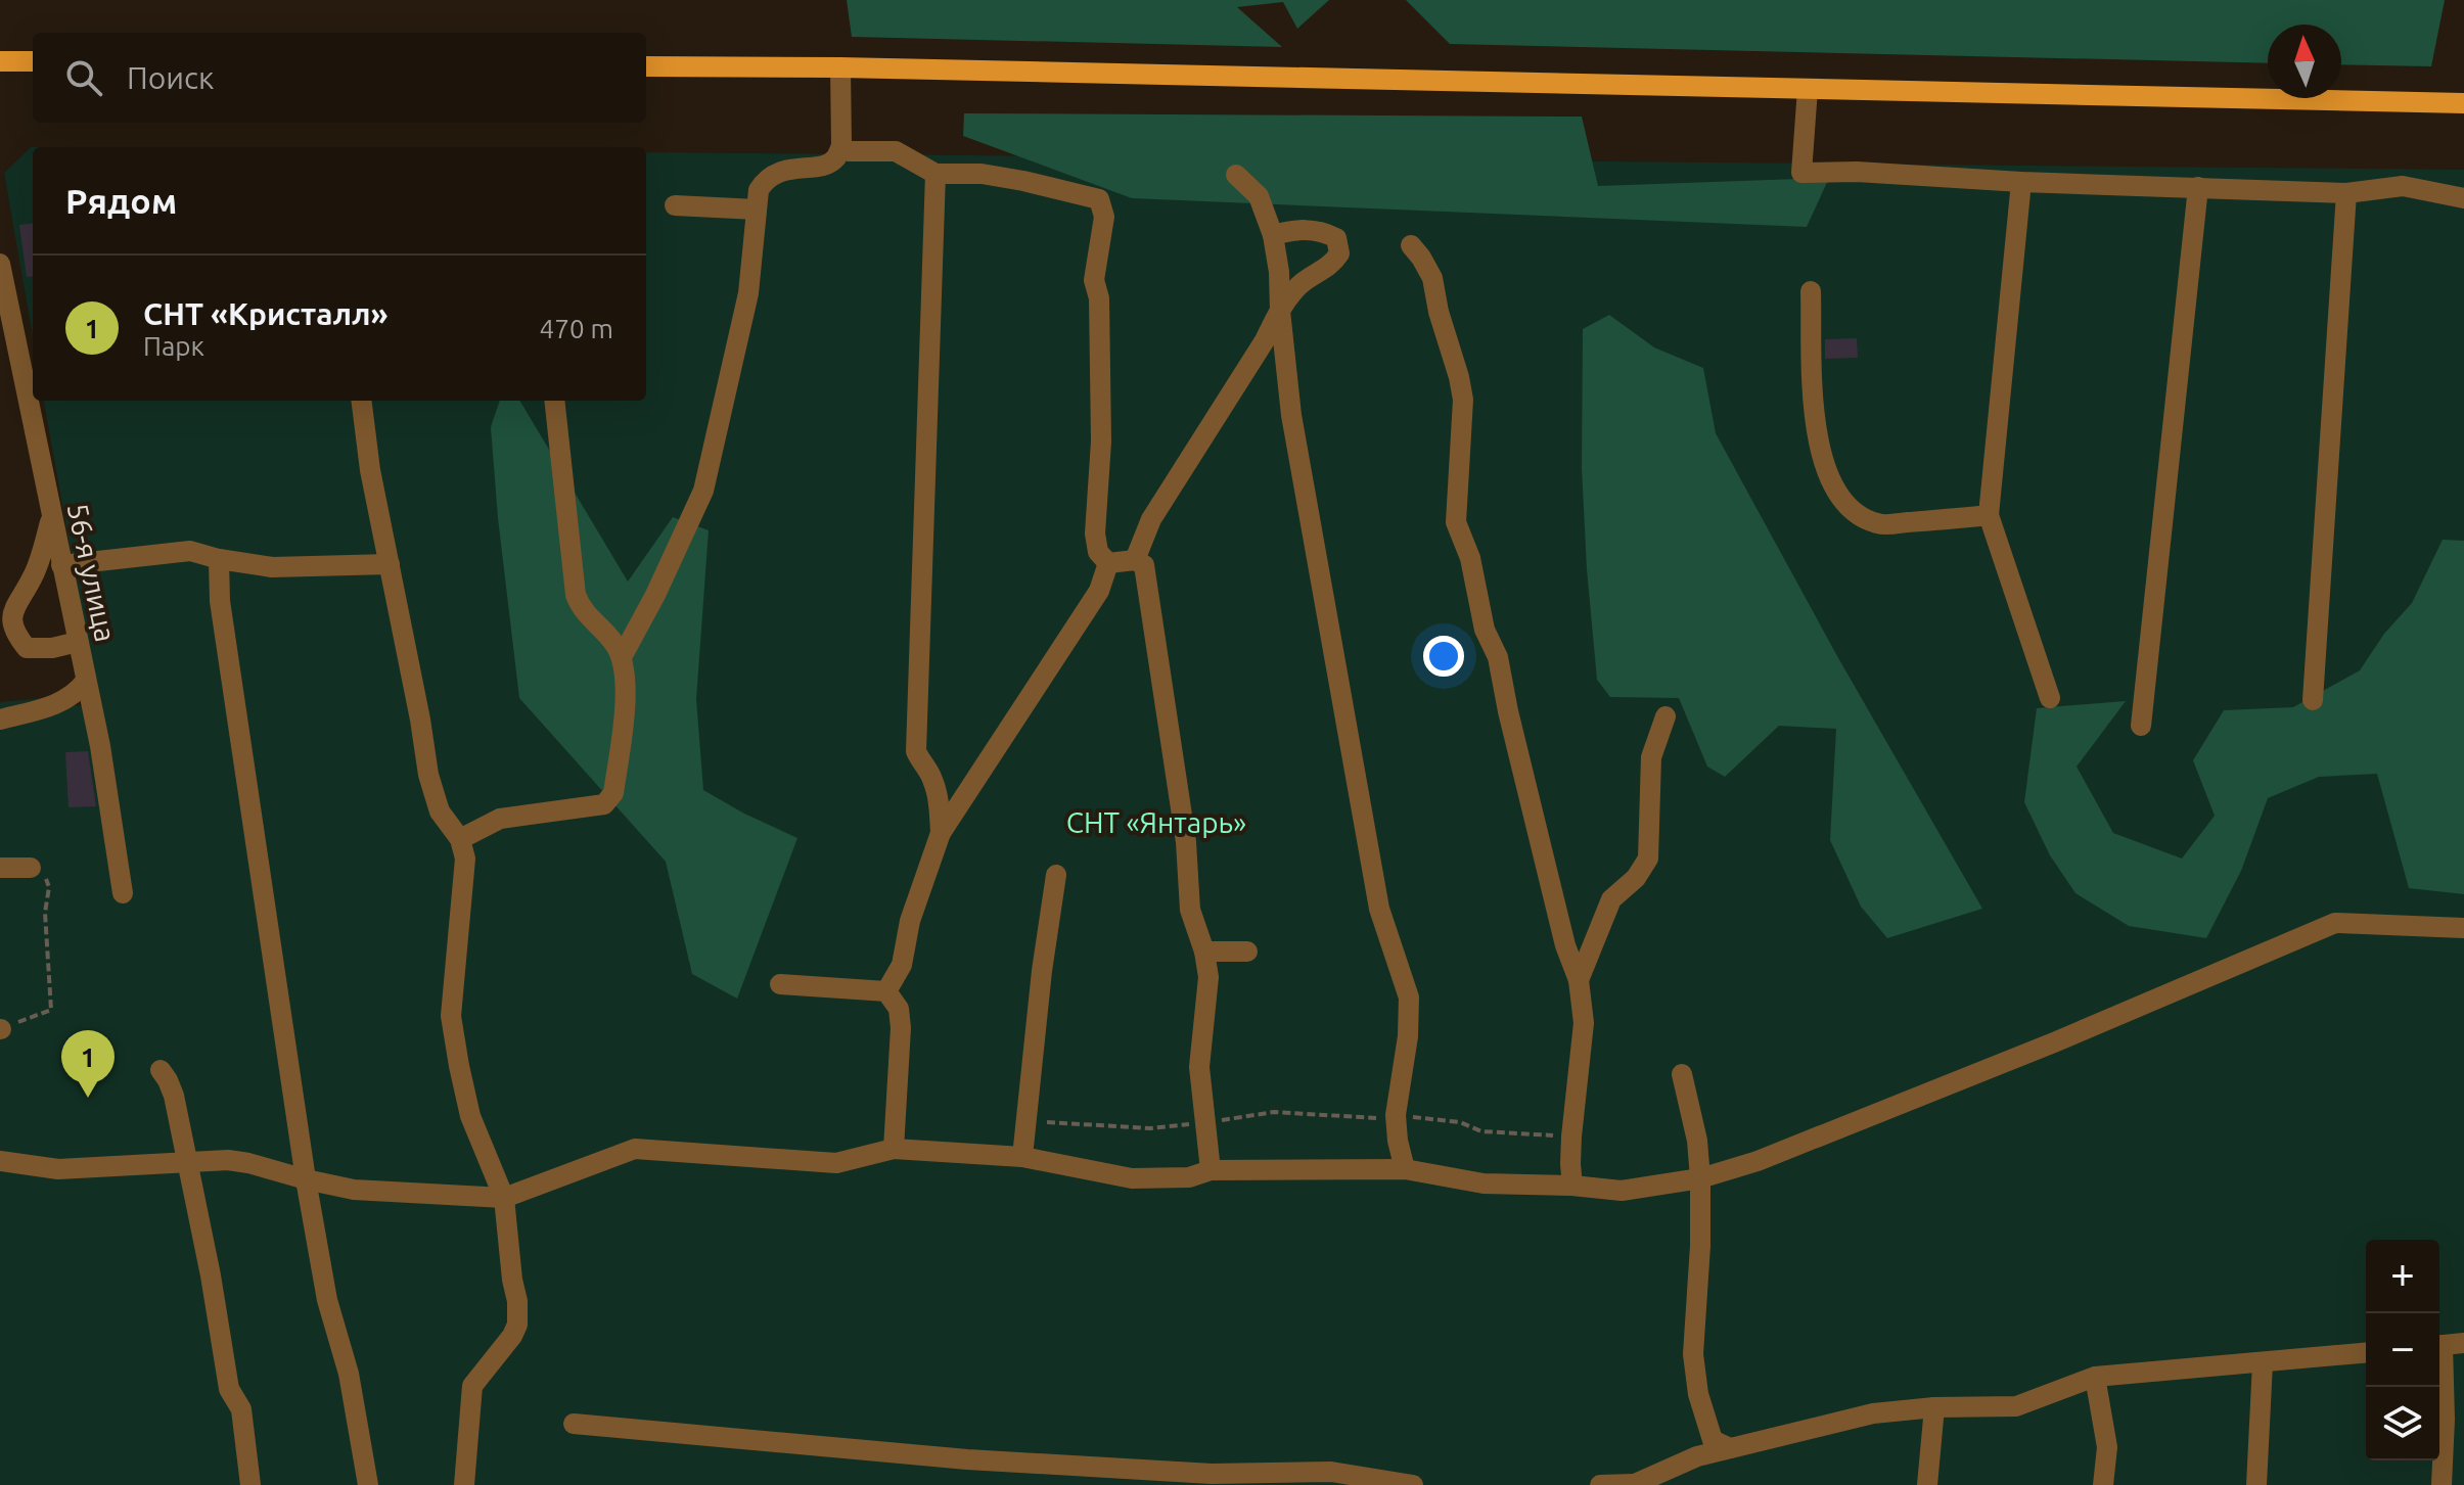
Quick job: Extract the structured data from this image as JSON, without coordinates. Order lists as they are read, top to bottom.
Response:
{
  "streets": {
    "street": ["56-я улица"]
  },
  "parks": ["СНТ «Янтарь»"],
  "north": "top",
  "page": {
    "search": "Поиск",
    "heading": "Рядом",
    "list": [
      {
        "mark": "1",
        "name": "СНТ «Кристалл»",
        "note": "Парк",
        "value": "470 m"
      }
    ],
    "pins": "1",
    "map_buttons": ["+", "−"]
  }
}
